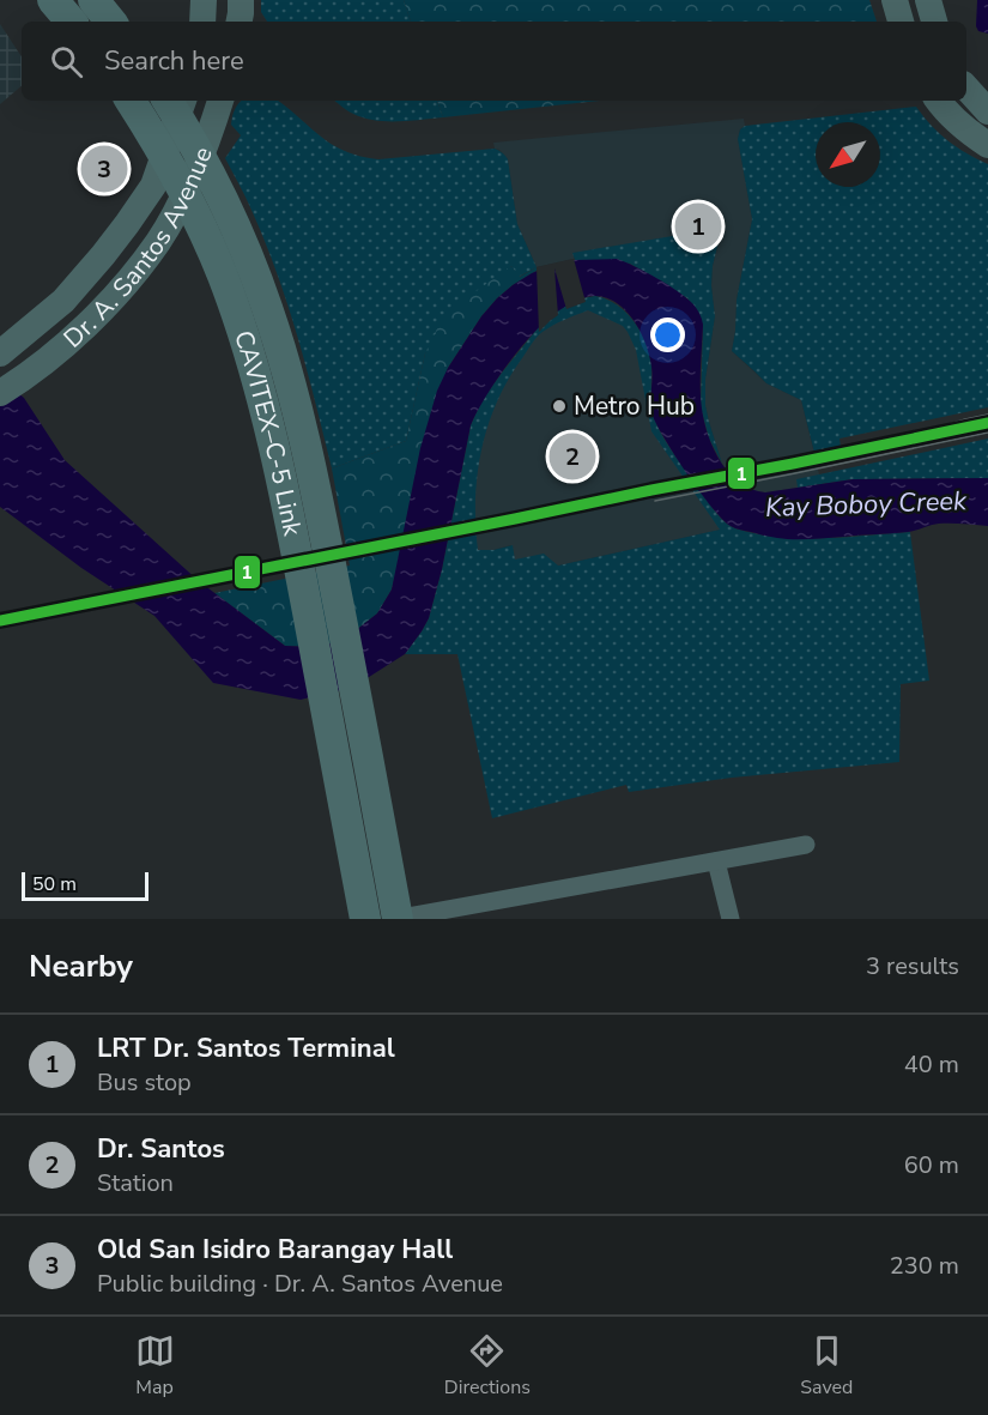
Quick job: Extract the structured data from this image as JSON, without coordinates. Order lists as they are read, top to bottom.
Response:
{
  "streets": {
    "highway": ["CAVITEX–C-5 Link"],
    "main road": ["Dr. A. Santos Avenue"]
  },
  "water": ["Kay Boboy Creek"],
  "places": ["Metro Hub"],
  "lines": ["transit line 1"],
  "scale_bar": "50 m",
  "north": "bottom left",
  "page": {
    "search": "Search here",
    "pins": ["3", "1", "2"],
    "scale": "50 m",
    "heading": ["Nearby", "3 results"],
    "list": [
      {
        "mark": "1",
        "name": "LRT Dr. Santos Terminal",
        "note": "Bus stop",
        "value": "40 m"
      },
      {
        "mark": "2",
        "name": "Dr. Santos",
        "note": "Station",
        "value": "60 m"
      },
      {
        "mark": "3",
        "name": "Old San Isidro Barangay Hall",
        "note": "Public building · Dr. A. Santos Avenue",
        "value": "230 m"
      }
    ],
    "nav": ["Map", "Directions", "Saved"]
  }
}
